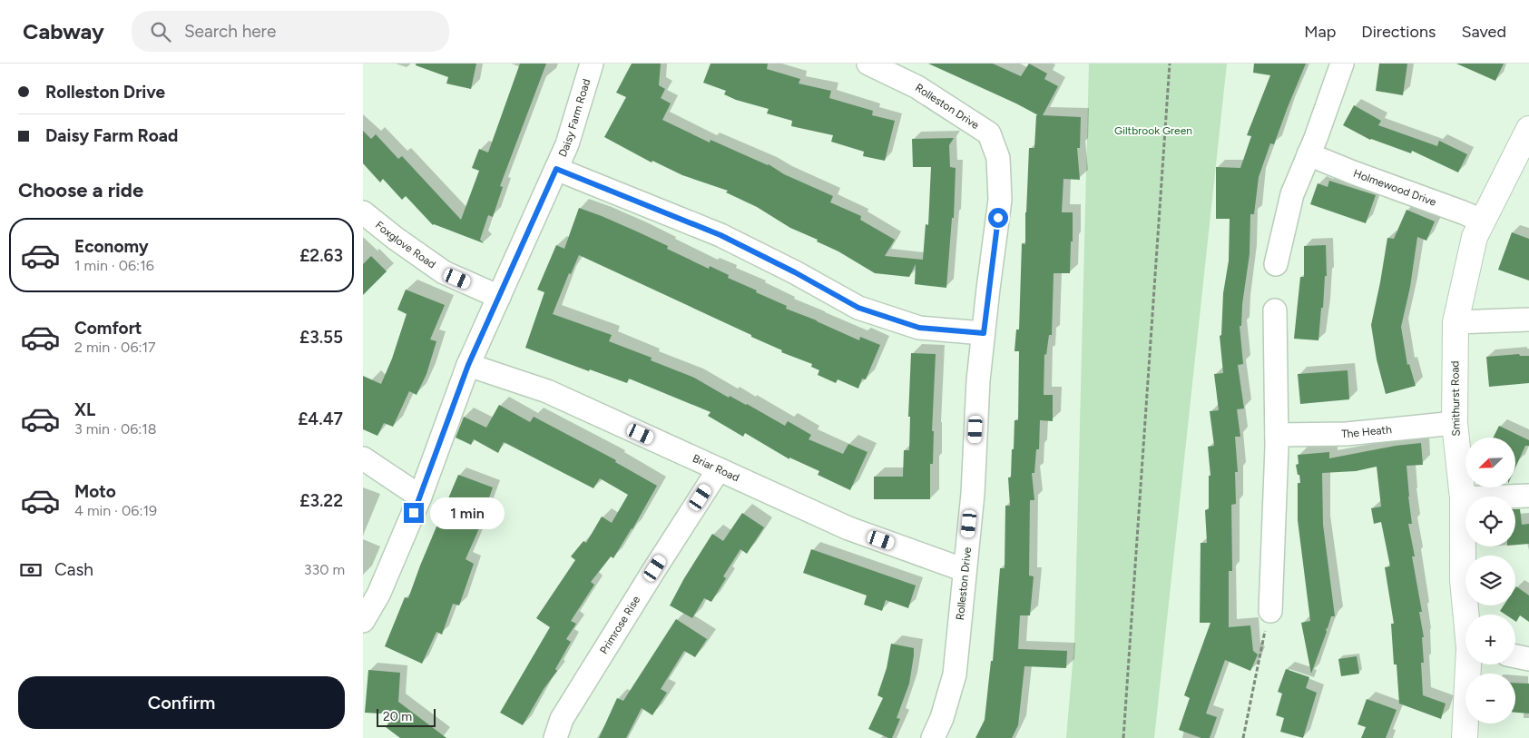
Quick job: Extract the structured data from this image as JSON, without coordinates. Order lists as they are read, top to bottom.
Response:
{
  "streets": {
    "street": [
      "Rolleston Drive",
      "Daisy Farm Road",
      "Holmewood Drive",
      "Foxglove Road",
      "Smithurst Road",
      "The Heath",
      "Briar Road",
      "Primrose Rise"
    ]
  },
  "crossings": [
    ["Rolleston Drive", "Briar Road"],
    ["Daisy Farm Road", "Foxglove Road"],
    ["Daisy Farm Road", "Briar Road"],
    ["Holmewood Drive", "Smithurst Road"],
    ["Smithurst Road", "The Heath"],
    ["Briar Road", "Primrose Rise"]
  ],
  "parks": ["Giltbrook Green"],
  "scale_bar": "20 m",
  "north": "bottom left",
  "page": {
    "header": "Cabway",
    "search": "Search here",
    "nav": ["Map", "Directions", "Saved"],
    "banner": ["Rolleston Drive", "Daisy Farm Road"],
    "heading": "Choose a ride",
    "list": [
      {
        "name": "Economy",
        "note": "1 min · 06:16",
        "value": "£2.63"
      },
      {
        "name": "Comfort",
        "note": "2 min · 06:17",
        "value": "£3.55"
      },
      {
        "name": "XL",
        "note": "3 min · 06:18",
        "value": "£4.47"
      },
      {
        "name": "Moto",
        "note": "4 min · 06:19",
        "value": "£3.22"
      }
    ],
    "map_buttons": ["+", "−"],
    "bubble": "1 min",
    "pay": ["Cash", "330 m"],
    "buttons": "Confirm",
    "scale": "20 m"
  }
}
